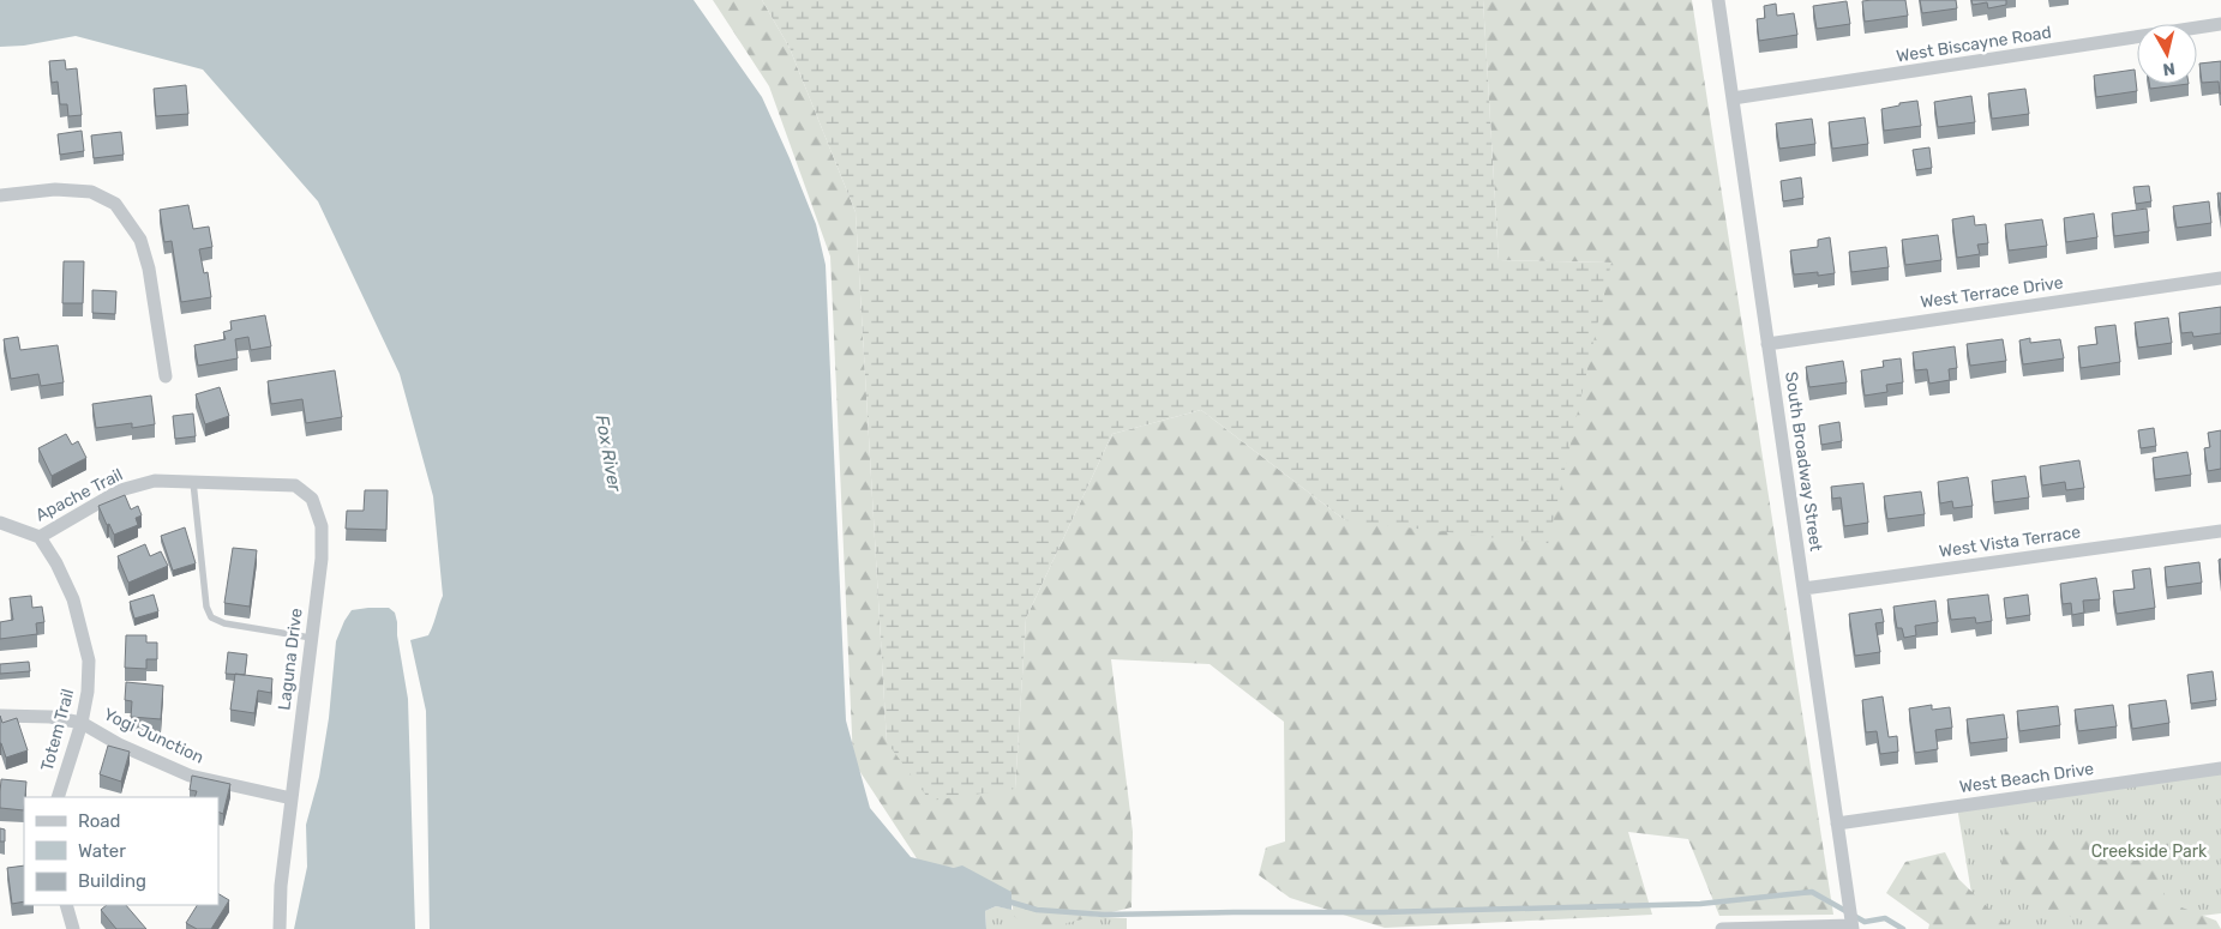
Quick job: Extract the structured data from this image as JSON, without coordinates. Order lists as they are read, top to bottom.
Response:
{
  "streets": {
    "street": [
      "West Biscayne Road",
      "West Terrace Drive",
      "South Broadway Street",
      "Apache Trail",
      "West Vista Terrace",
      "Laguna Drive",
      "Totem Trail",
      "Yogi Junction",
      "West Beach Drive"
    ]
  },
  "crossings": [
    ["West Biscayne Road", "South Broadway Street"],
    ["West Terrace Drive", "South Broadway Street"],
    ["South Broadway Street", "West Vista Terrace"],
    ["South Broadway Street", "West Beach Drive"],
    ["Apache Trail", "Laguna Drive"],
    ["Apache Trail", "Totem Trail"],
    ["Laguna Drive", "Yogi Junction"],
    ["Totem Trail", "Yogi Junction"]
  ],
  "water": ["Fox River"],
  "parks": ["Creekside Park"],
  "legend": ["Road", "Water", "Building"],
  "north": "bottom"
}
